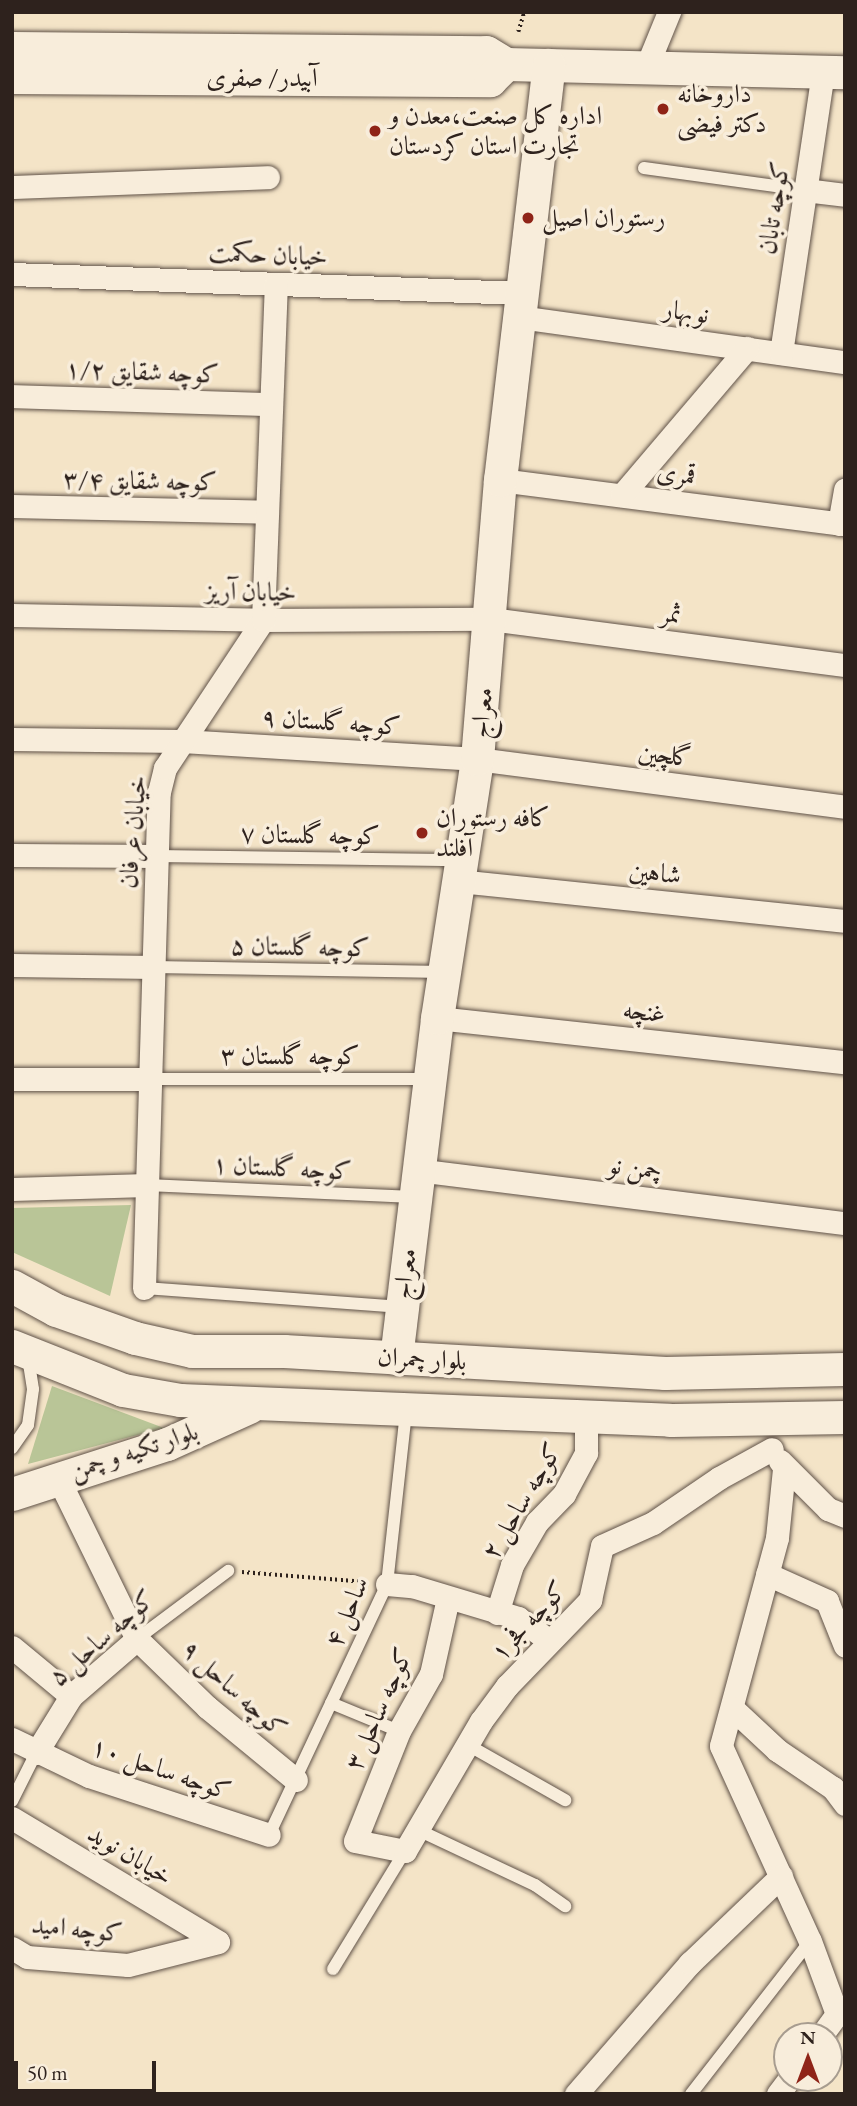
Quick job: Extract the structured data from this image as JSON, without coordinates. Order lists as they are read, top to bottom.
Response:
{
  "streets": {
    "main road": [
      "آبیدر/ صفری",
      "معراج",
      "بلوار چمران",
      "بلوار تکیه و چمن"
    ],
    "street": [
      "کوچه تابان",
      "خیابان حکمت",
      "نوبهار",
      "کوچه شقایق ۱/۲",
      "قمری",
      "کوچه شقایق ۳/۴",
      "خیابان آریز",
      "ثمر",
      "کوچه گلستان ۹",
      "گلچین",
      "خیابان عرفان",
      "شاهین",
      "غنچه",
      "چمن نو",
      "کوچه ساحل ۲",
      "کوچه فجر۱",
      "کوچه ساحل ۵",
      "کوچه ساحل ۹",
      "کوچه ساحل ۳",
      "کوچه ساحل ۱۰",
      "خیابان نوید",
      "کوچه امید"
    ],
    "lane": [
      "کوچه گلستان ۷",
      "کوچه گلستان ۵",
      "کوچه گلستان ۳",
      "کوچه گلستان ۱",
      "ساحل ۴"
    ]
  },
  "crossings": [
    ["آبیدر/ صفری", "کوچه تابان"],
    ["آبیدر/ صفری", "معراج"],
    ["کوچه تابان", "نوبهار"],
    ["خیابان حکمت", "نوبهار"],
    ["خیابان حکمت", "معراج"],
    ["نوبهار", "معراج"],
    ["قمری", "معراج"],
    ["خیابان آریز", "ثمر"],
    ["خیابان آریز", "معراج"],
    ["خیابان آریز", "خیابان عرفان"],
    ["ثمر", "معراج"],
    ["معراج", "کوچه گلستان ۹"],
    ["معراج", "گلچین"],
    ["معراج", "کوچه گلستان ۷"],
    ["معراج", "شاهین"],
    ["معراج", "کوچه گلستان ۵"],
    ["معراج", "غنچه"],
    ["معراج", "کوچه گلستان ۳"],
    ["معراج", "کوچه گلستان ۱"],
    ["معراج", "چمن نو"],
    ["معراج", "بلوار چمران"],
    ["کوچه گلستان ۹", "گلچین"],
    ["کوچه گلستان ۹", "خیابان عرفان"],
    ["خیابان عرفان", "کوچه گلستان ۷"],
    ["خیابان عرفان", "کوچه گلستان ۵"],
    ["خیابان عرفان", "کوچه گلستان ۳"],
    ["خیابان عرفان", "کوچه گلستان ۱"],
    ["کوچه گلستان ۷", "شاهین"],
    ["کوچه گلستان ۱", "چمن نو"],
    ["بلوار چمران", "بلوار تکیه و چمن"],
    ["بلوار چمران", "کوچه ساحل ۲"],
    ["بلوار چمران", "ساحل ۴"],
    ["بلوار تکیه و چمن", "کوچه ساحل ۹"],
    ["ساحل ۴", "کوچه ساحل ۹"],
    ["ساحل ۴", "کوچه ساحل ۱۰"],
    ["کوچه فجر۱", "کوچه ساحل ۳"],
    ["کوچه ساحل ۵", "کوچه ساحل ۹"],
    ["کوچه ساحل ۵", "کوچه ساحل ۱۰"],
    ["خیابان نوید", "کوچه امید"]
  ],
  "places": [
    "داروخانه دکتر فیضی",
    "اداره کل صنعت،معدن و تجارت استان کردستان",
    "رستوران اصیل",
    "کافه رستوران آفلند"
  ],
  "scale_bar": "50 m",
  "north": "top"
}
